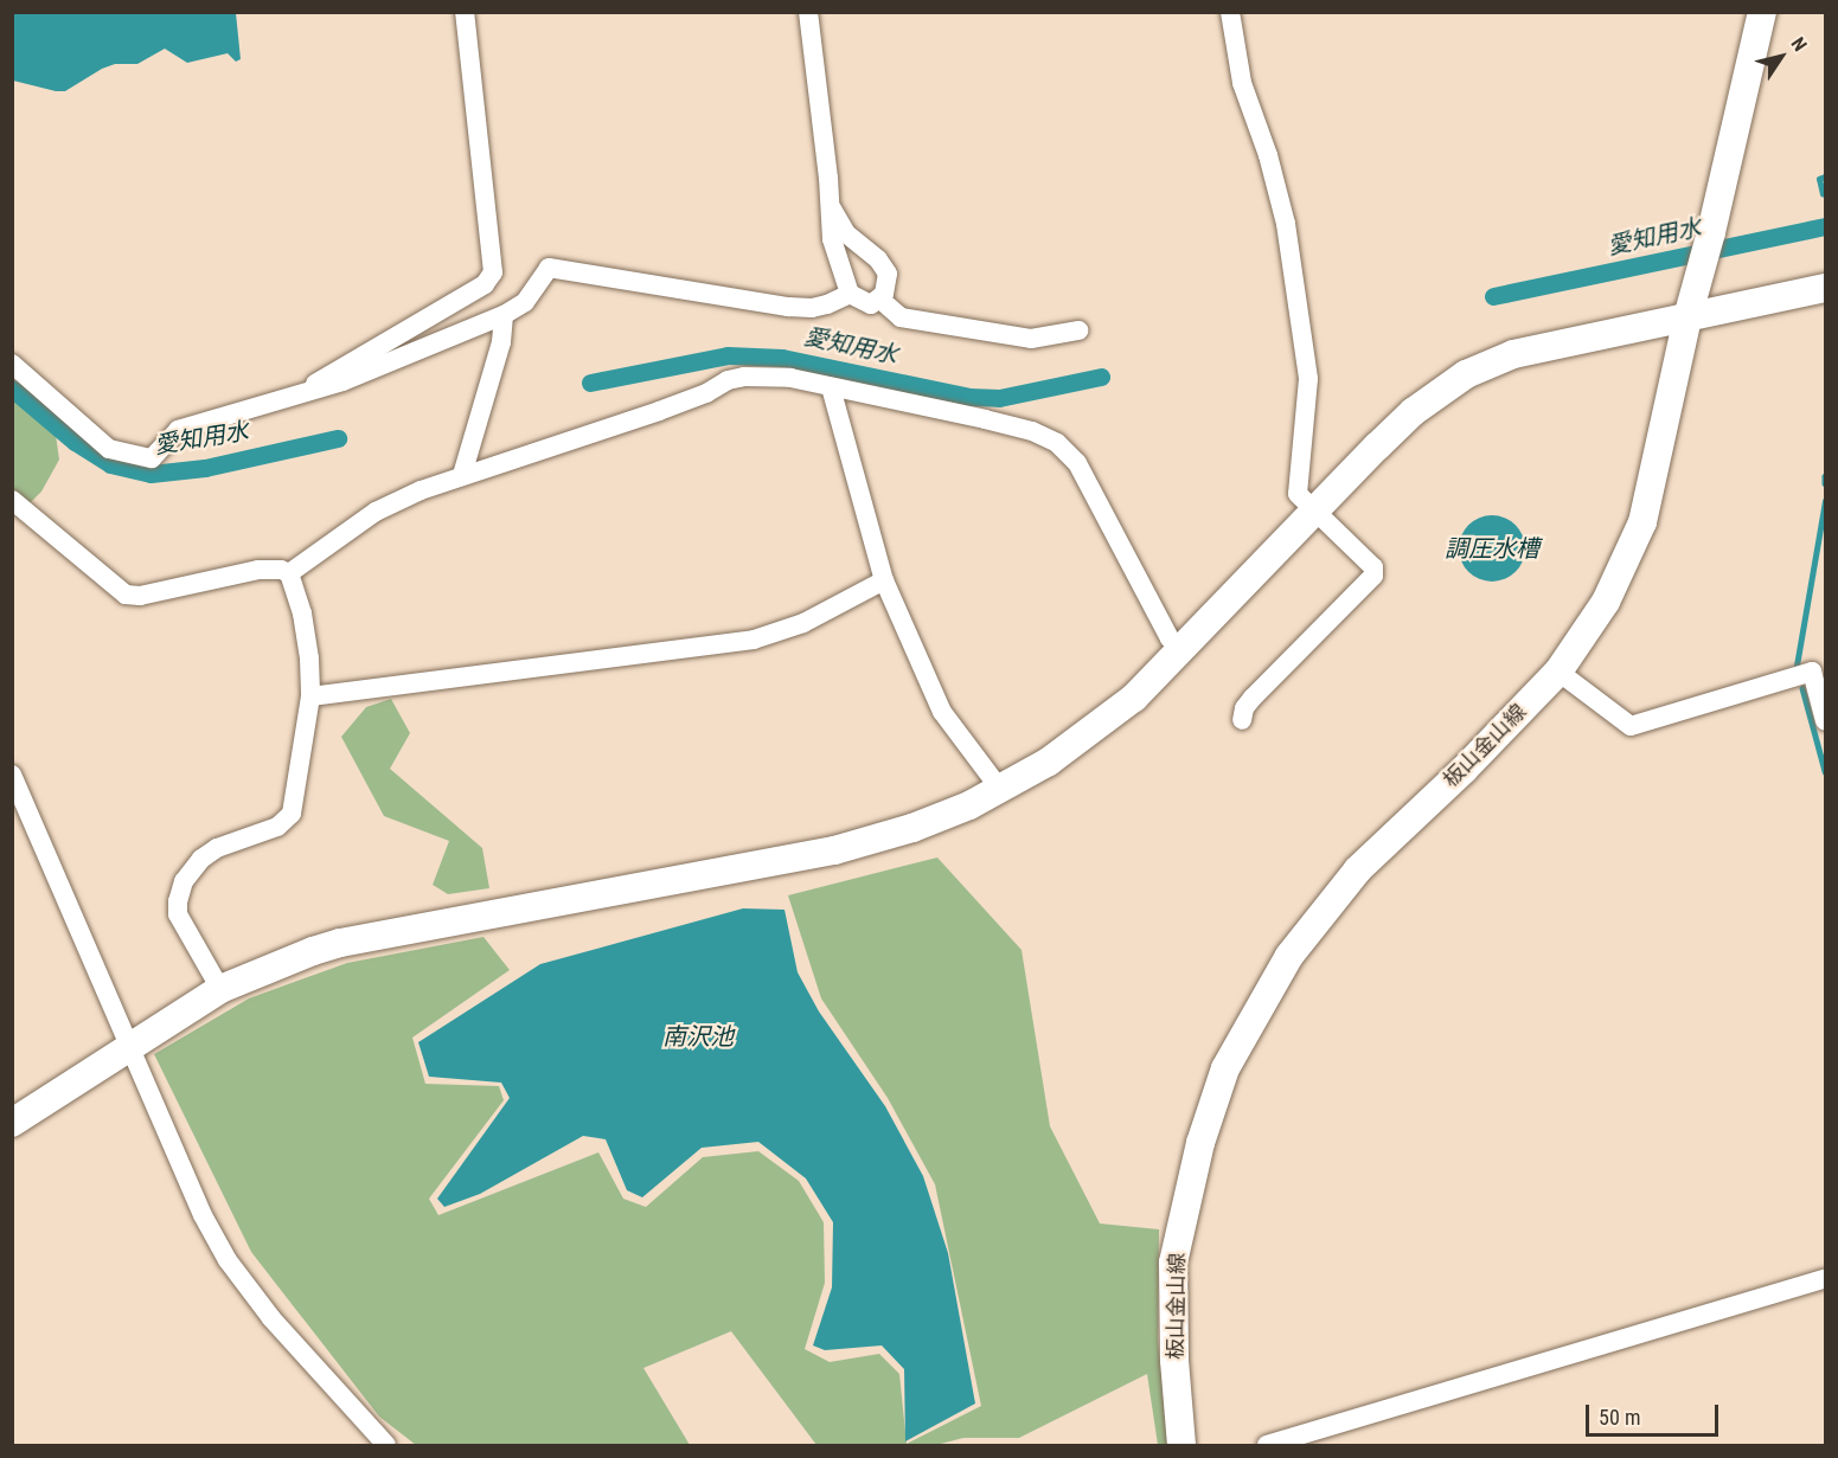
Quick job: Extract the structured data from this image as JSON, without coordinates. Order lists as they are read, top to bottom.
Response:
{
  "streets": {
    "street": ["板山金山線"]
  },
  "water": ["愛知用水", "調圧水槽", "南沢池"],
  "scale_bar": "50 m",
  "north": "top right"
}
